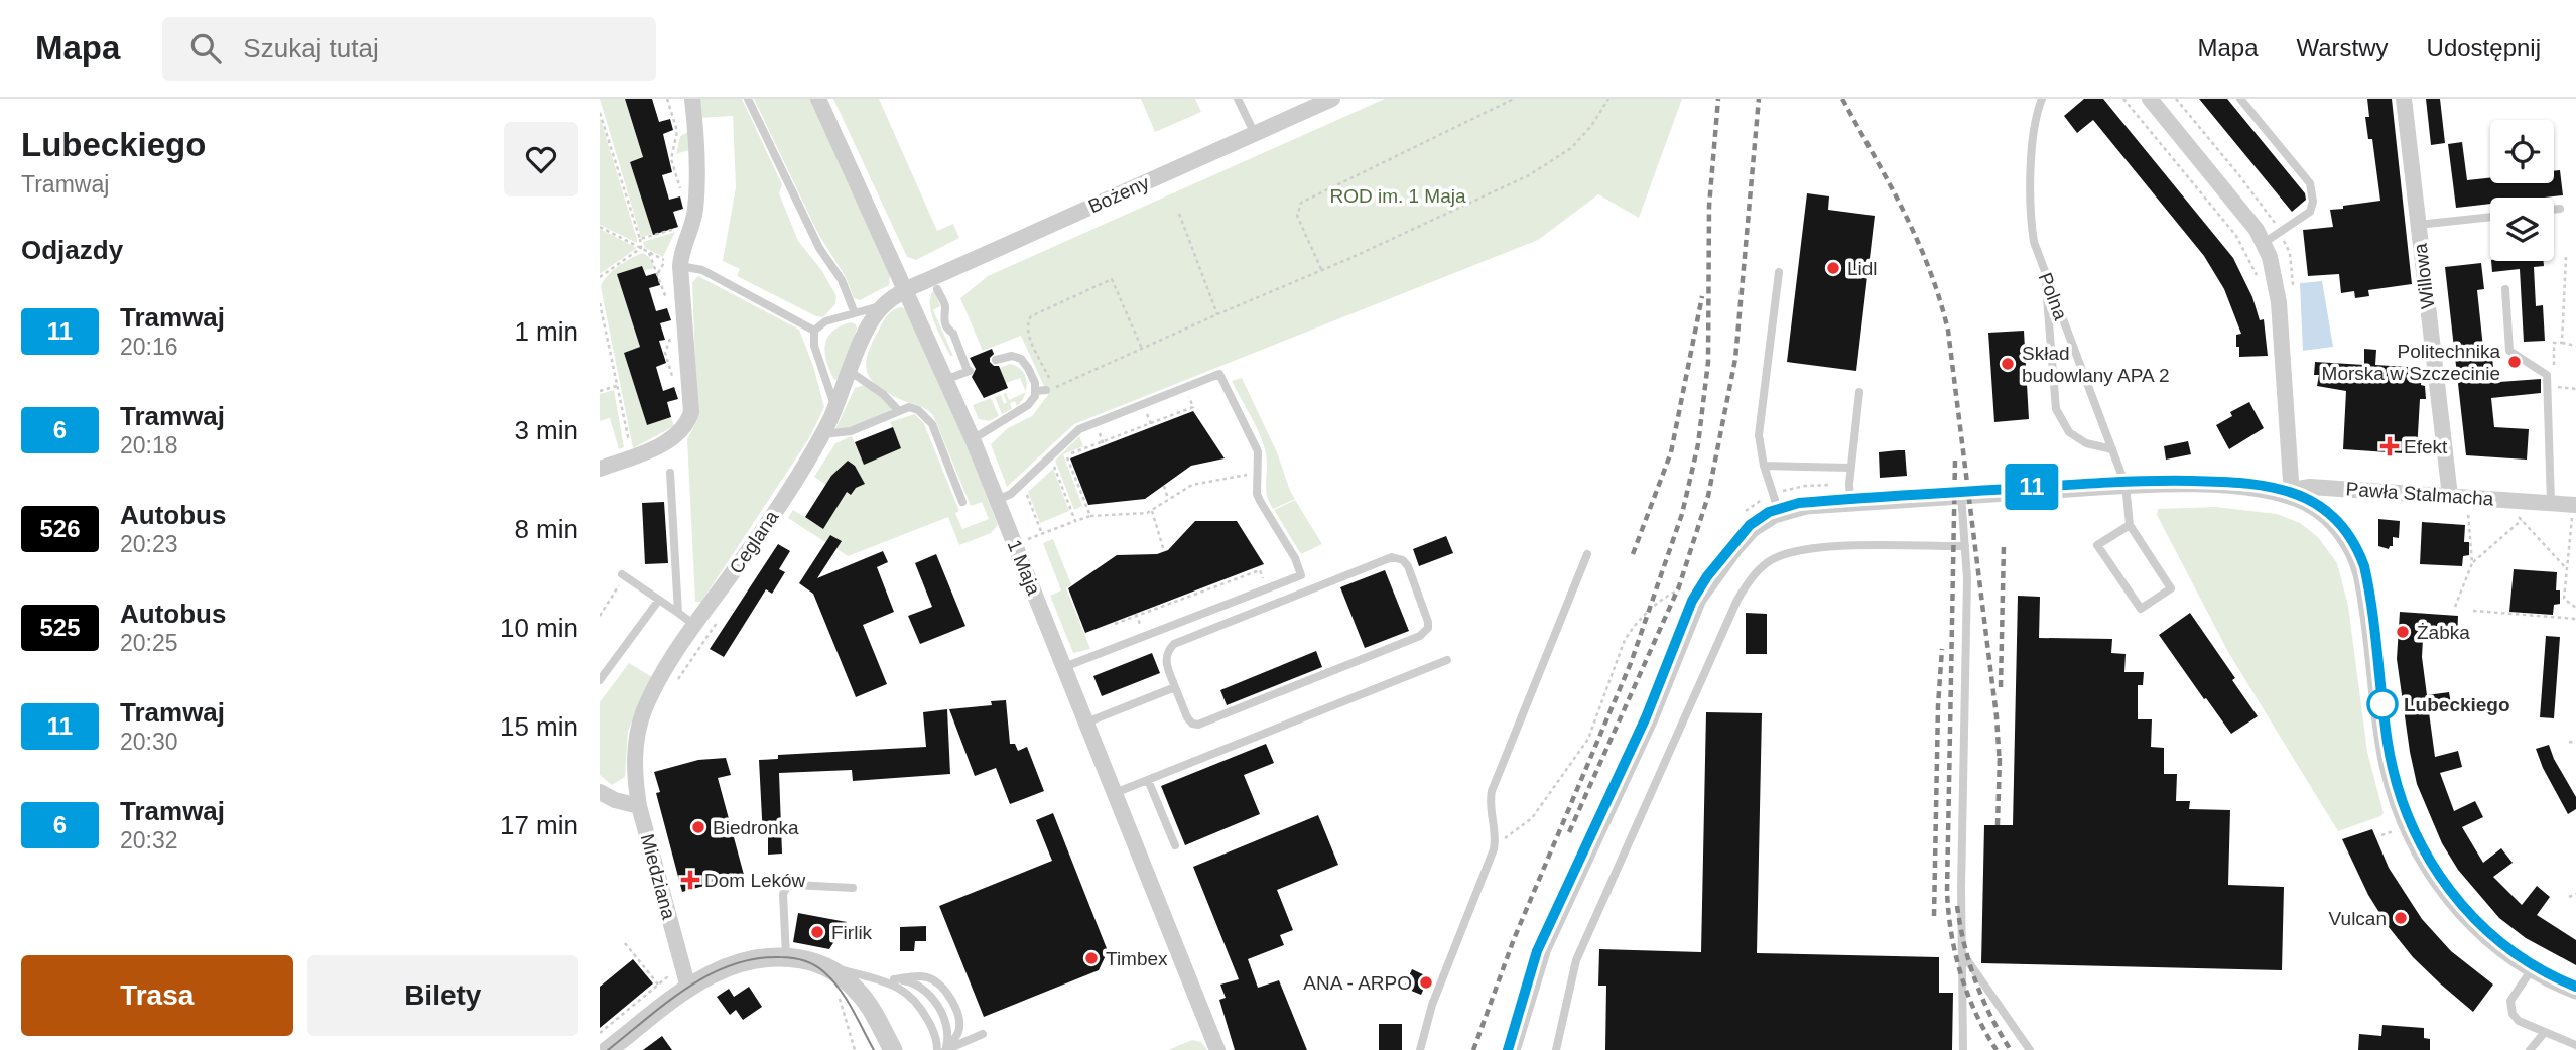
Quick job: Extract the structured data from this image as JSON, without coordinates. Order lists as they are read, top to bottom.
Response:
{
  "streets": {
    "street": [
      "Bożeny",
      "Willowa",
      "Pawła Stalmacha",
      "Ceglana",
      "1 Maja",
      "Miedziana"
    ],
    "lane": ["Polna"]
  },
  "crossings": [
    ["Bożeny", "Ceglana"],
    ["Bożeny", "1 Maja"],
    ["Willowa", "Pawła Stalmacha"],
    ["Polna", "Pawła Stalmacha"],
    ["Ceglana", "1 Maja"],
    ["Ceglana", "Miedziana"]
  ],
  "parks": ["ROD im. 1 Maja"],
  "places": {
    "other": [
      "Lidl",
      "Politechnika Morska w Szczecinie",
      "Skład budowlany APA 2",
      "Żabka",
      "Lubeckiego",
      "Biedronka",
      "Vulcan",
      "Firlik",
      "Timbex",
      "ANA - ARPO"
    ],
    "health": ["Efekt", "Dom Leków"]
  },
  "lines": ["tram line 11"],
  "page": {
    "header": "Mapa",
    "search": "Szukaj tutaj",
    "nav": ["Mapa", "Warstwy", "Udostępnij"],
    "heading": [
      ["Lubeckiego", "Tramwaj"],
      "Odjazdy"
    ],
    "on_map": "11",
    "list": [
      {
        "mark": "11",
        "name": "Tramwaj",
        "note": "20:16",
        "value": "1 min"
      },
      {
        "mark": "6",
        "name": "Tramwaj",
        "note": "20:18",
        "value": "3 min"
      },
      {
        "mark": "526",
        "name": "Autobus",
        "note": "20:23",
        "value": "8 min"
      },
      {
        "mark": "525",
        "name": "Autobus",
        "note": "20:25",
        "value": "10 min"
      },
      {
        "mark": "11",
        "name": "Tramwaj",
        "note": "20:30",
        "value": "15 min"
      },
      {
        "mark": "6",
        "name": "Tramwaj",
        "note": "20:32",
        "value": "17 min"
      }
    ],
    "buttons": ["Trasa", "Bilety"]
  }
}
